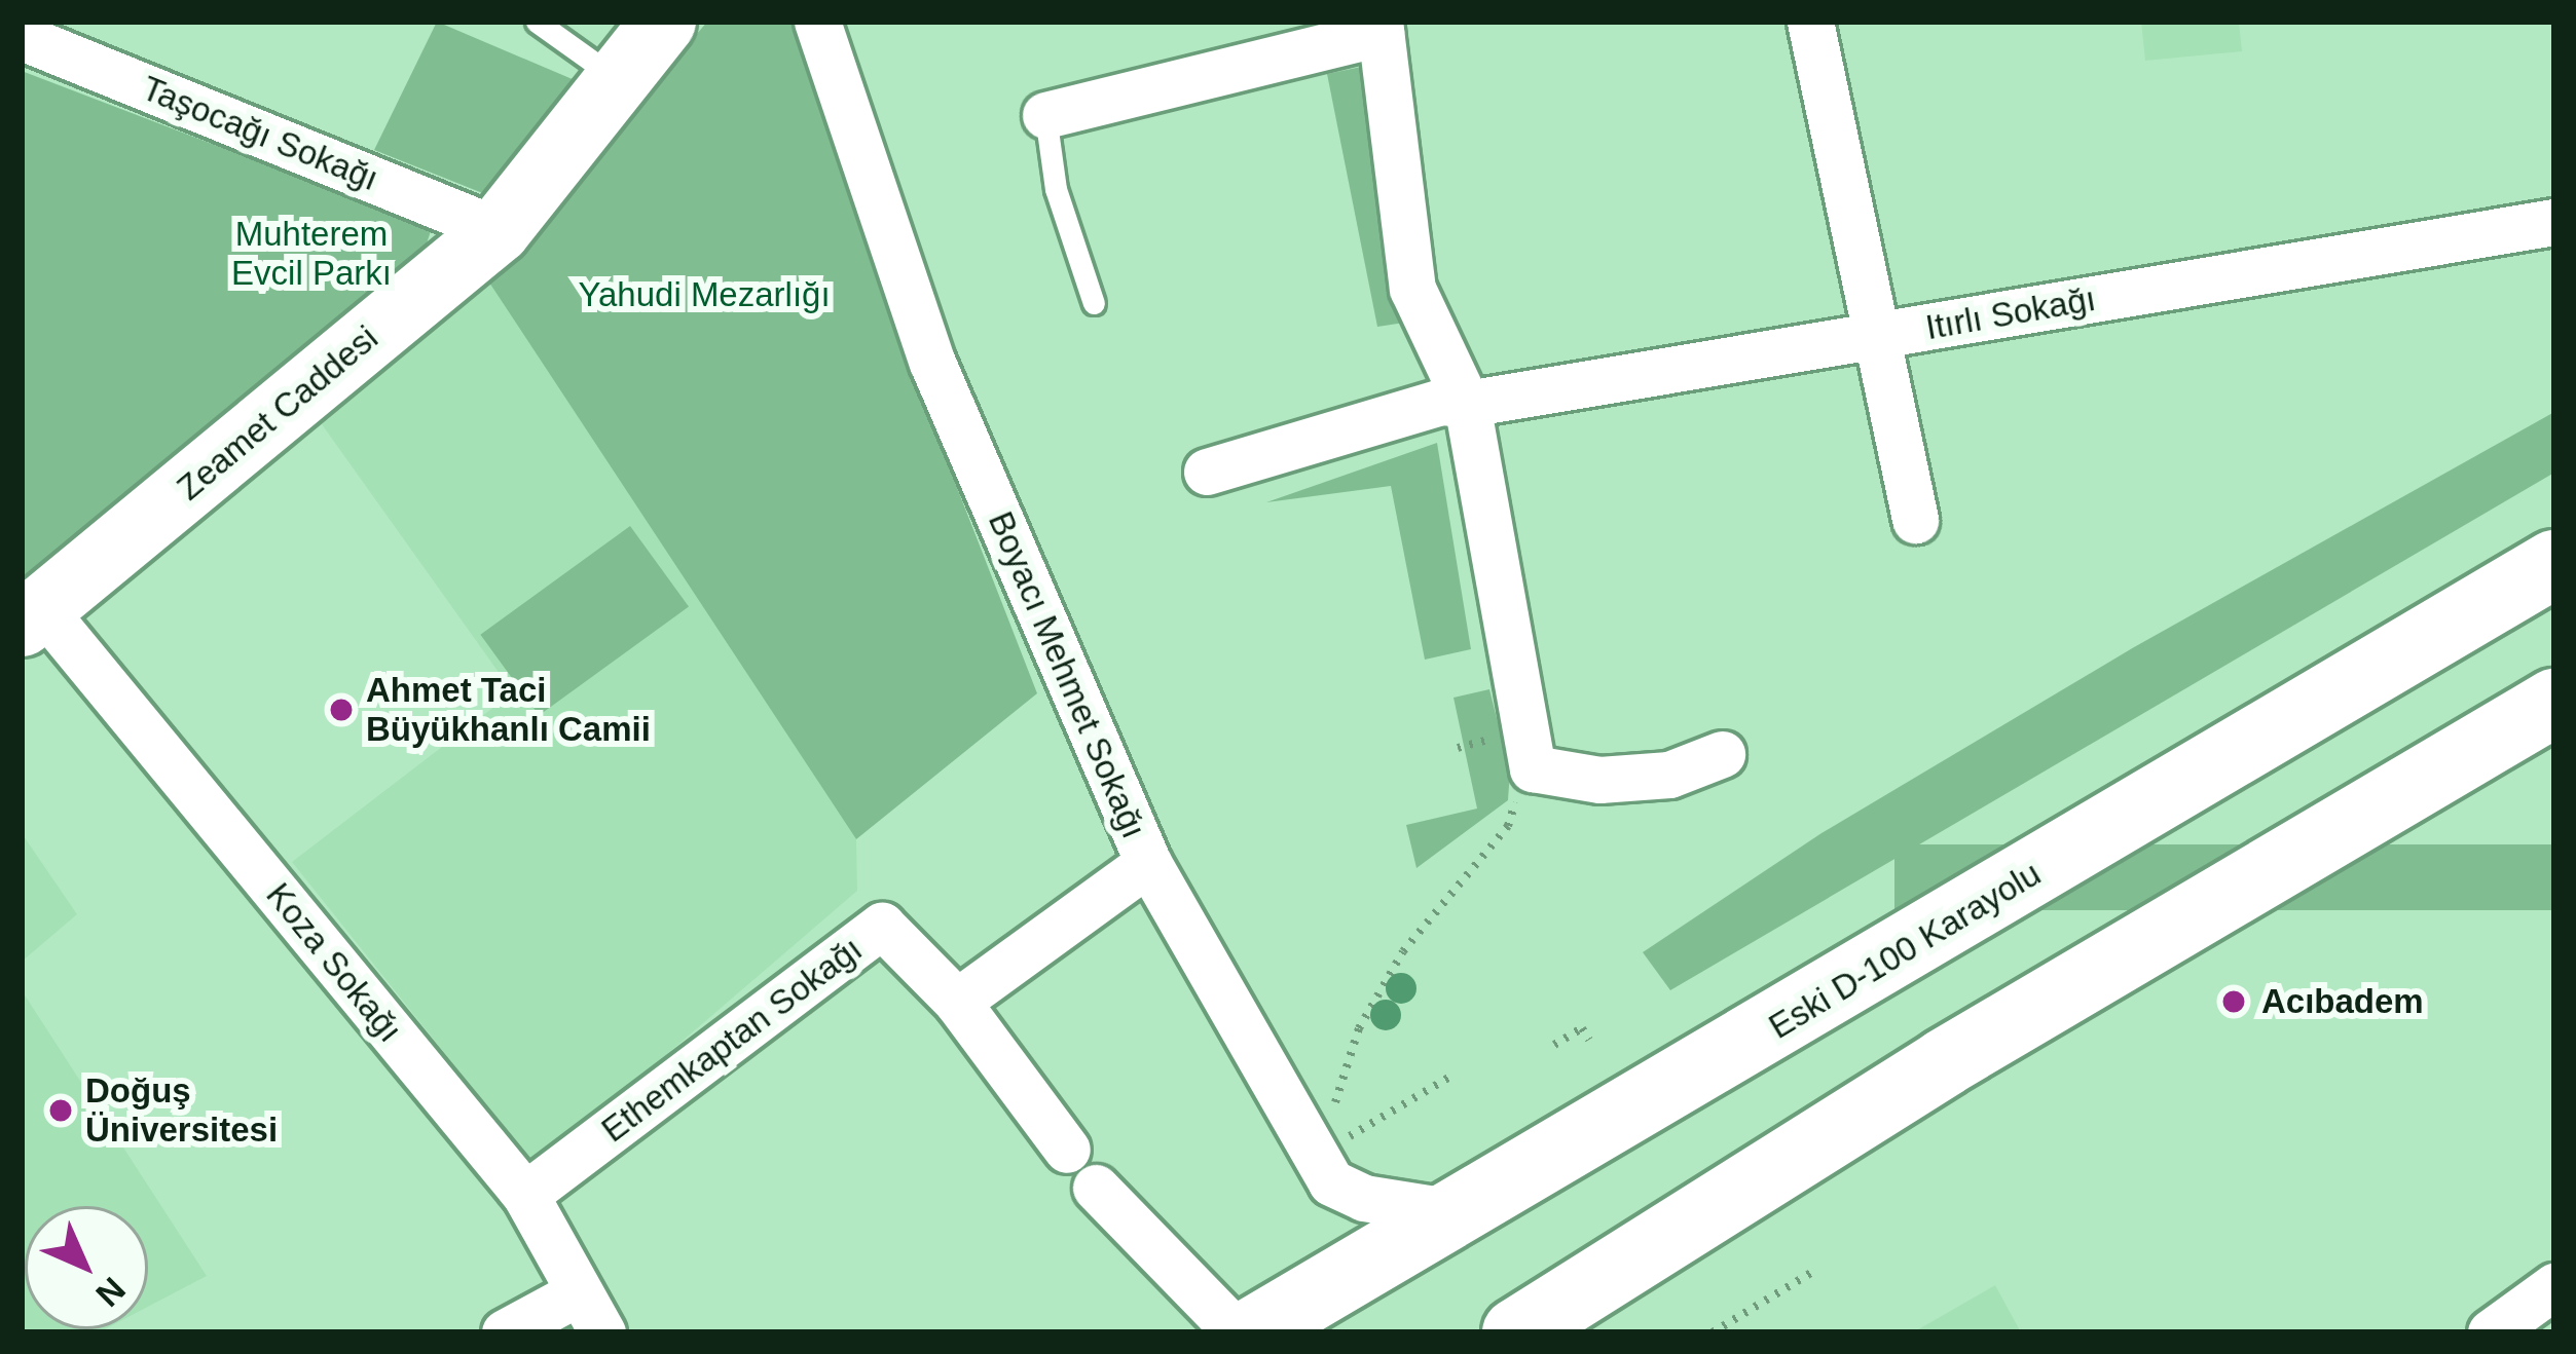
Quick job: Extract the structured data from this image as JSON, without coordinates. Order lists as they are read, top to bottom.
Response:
{
  "streets": {
    "highway": ["Eski D-100 Karayolu"],
    "street": [
      "Taşocağı Sokağı",
      "Itırlı Sokağı",
      "Zeamet Caddesi",
      "Boyacı Mehmet Sokağı",
      "Koza Sokağı",
      "Ethemkaptan Sokağı"
    ]
  },
  "crossings": [
    ["Taşocağı Sokağı", "Zeamet Caddesi"],
    ["Zeamet Caddesi", "Koza Sokağı"],
    ["Boyacı Mehmet Sokağı", "Eski D-100 Karayolu"],
    ["Koza Sokağı", "Ethemkaptan Sokağı"]
  ],
  "parks": ["Muhterem Evcil Parkı", "Yahudi Mezarlığı"],
  "places": ["Ahmet Taci Büyükhanlı Camii", "Acıbadem", "Doğuş Üniversitesi"],
  "north": "bottom right"
}
